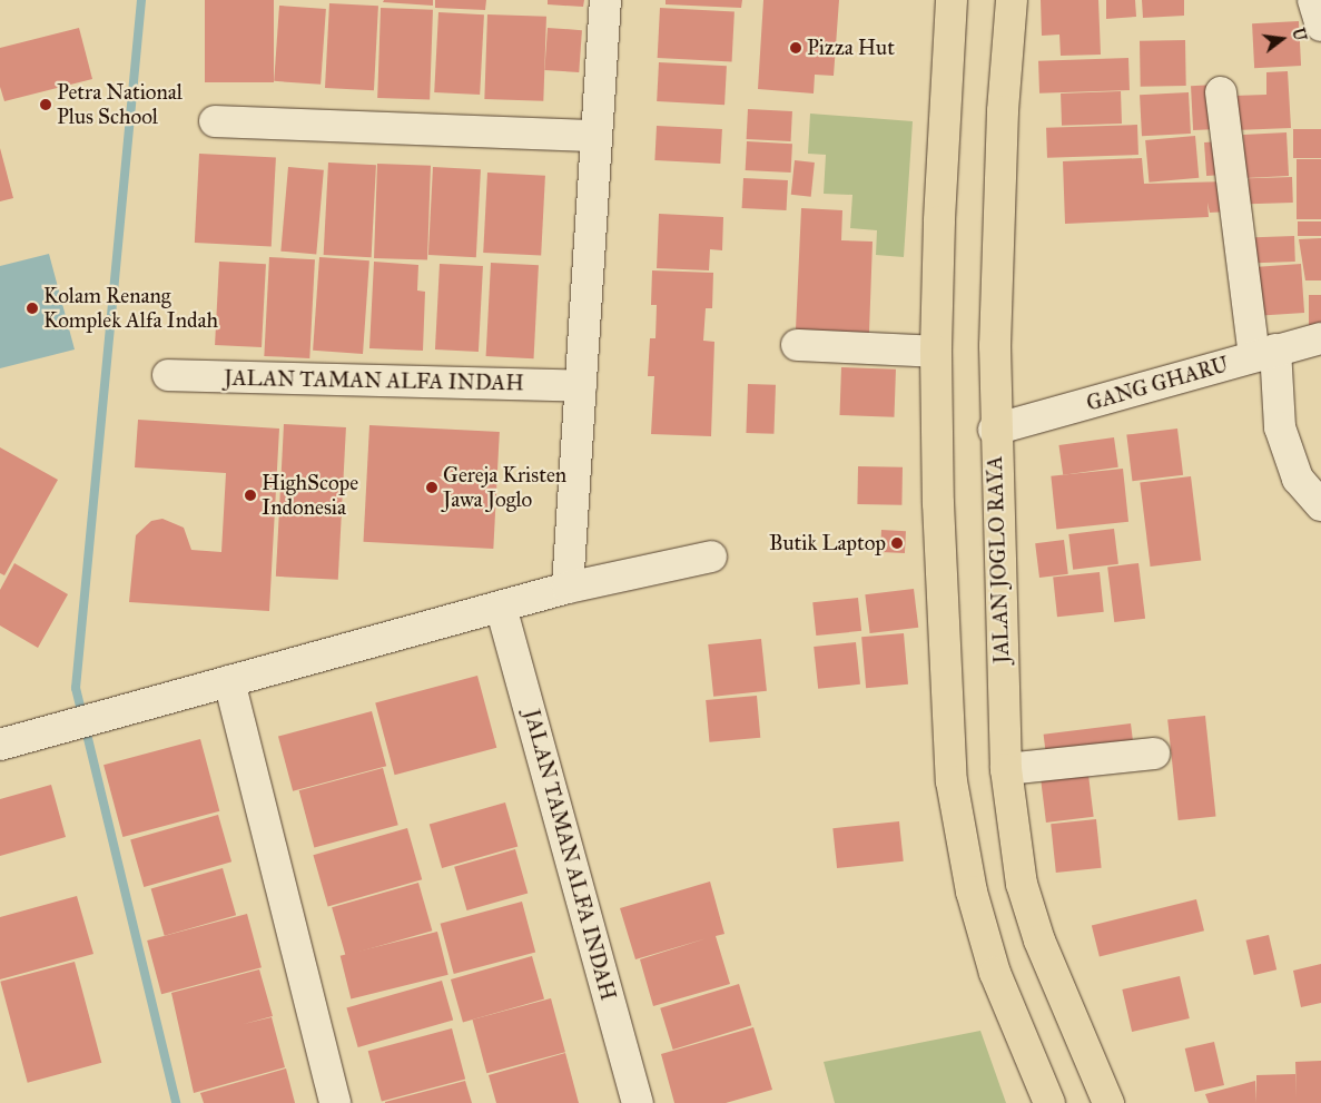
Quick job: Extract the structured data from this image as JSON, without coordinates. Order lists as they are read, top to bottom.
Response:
{
  "streets": {
    "main road": ["JALAN JOGLO RAYA"],
    "street": ["JALAN TAMAN ALFA INDAH", "GANG GHARU"]
  },
  "crossings": [
    ["GANG GHARU", "JALAN JOGLO RAYA"]
  ],
  "places": [
    "Pizza Hut",
    "Petra National Plus School",
    "Kolam Renang Komplek Alfa Indah",
    "Gereja Kristen Jawa Joglo",
    "HighScope Indonesia",
    "Butik Laptop"
  ],
  "north": "right"
}
